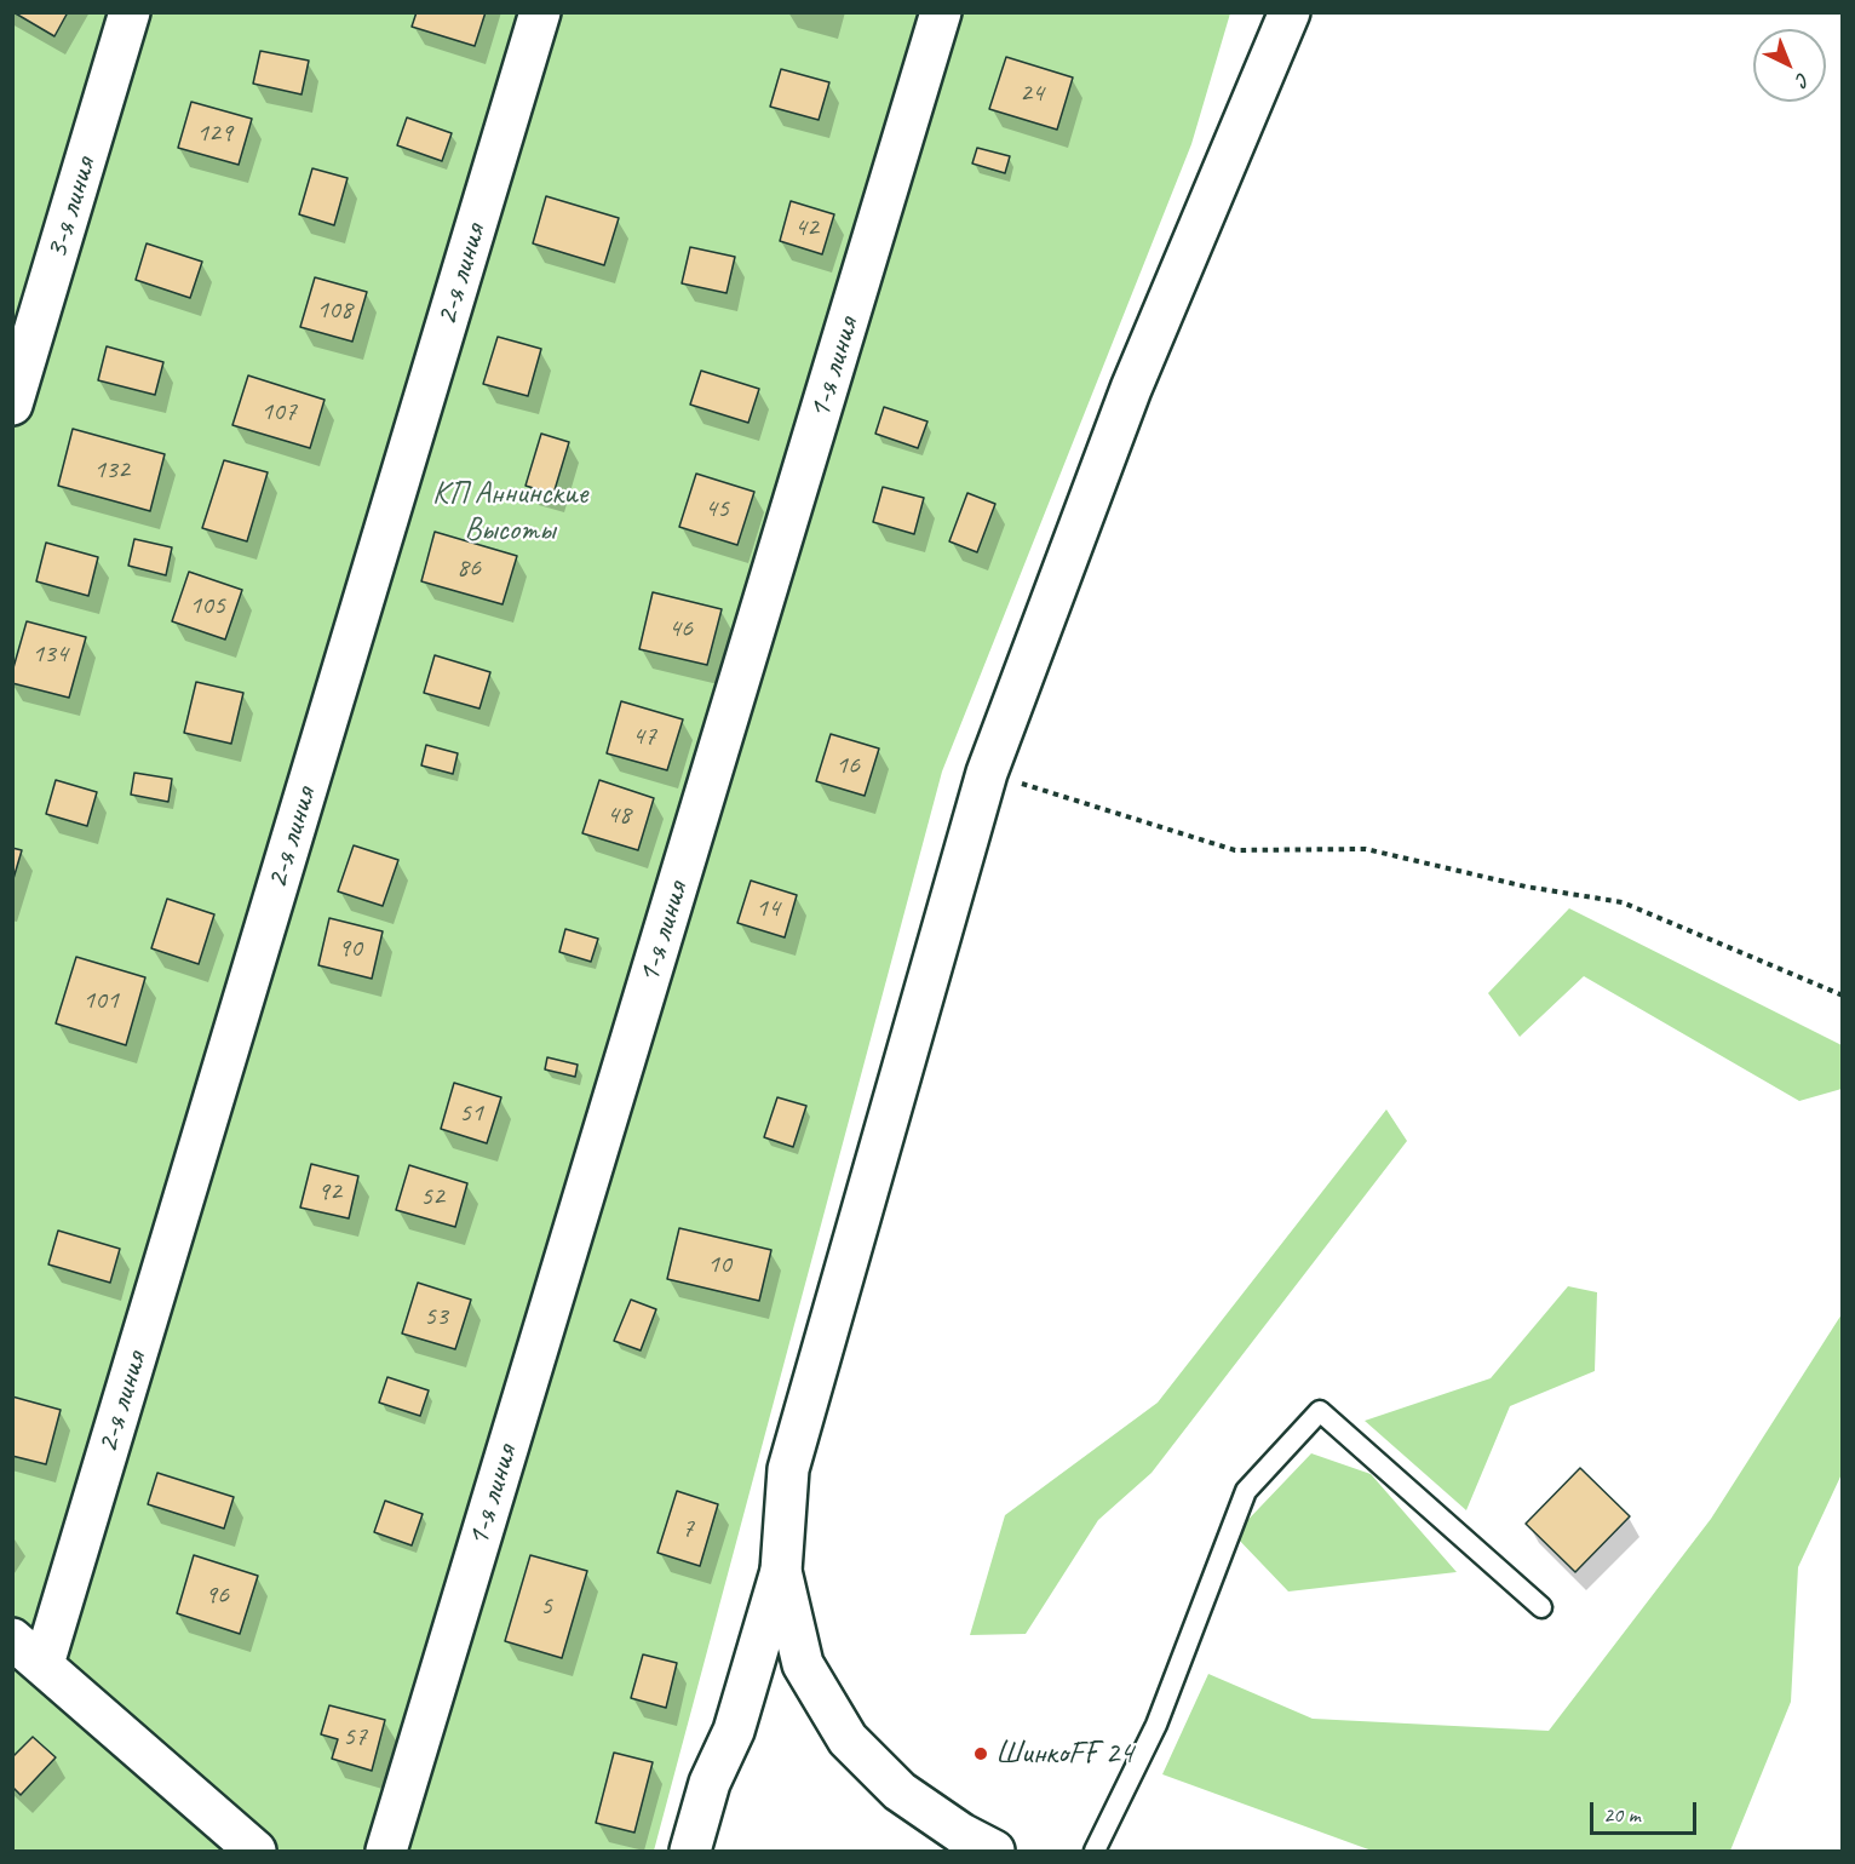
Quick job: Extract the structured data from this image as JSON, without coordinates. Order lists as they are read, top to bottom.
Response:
{
  "streets": {
    "street": ["3-я линия", "2-я линия", "1-я линия"]
  },
  "parks": ["КП Аннинские Высоты"],
  "places": ["ШинкоFF 24"],
  "house_numbers": [
    "24",
    "129",
    "42",
    "108",
    "107",
    "132",
    "45",
    "86",
    "105",
    "46",
    "134",
    "47",
    "16",
    "48",
    "14",
    "90",
    "101",
    "51",
    "92",
    "52",
    "10",
    "53",
    "7",
    "96",
    "5",
    "57"
  ],
  "scale_bar": "20 m",
  "north": "bottom right"
}
